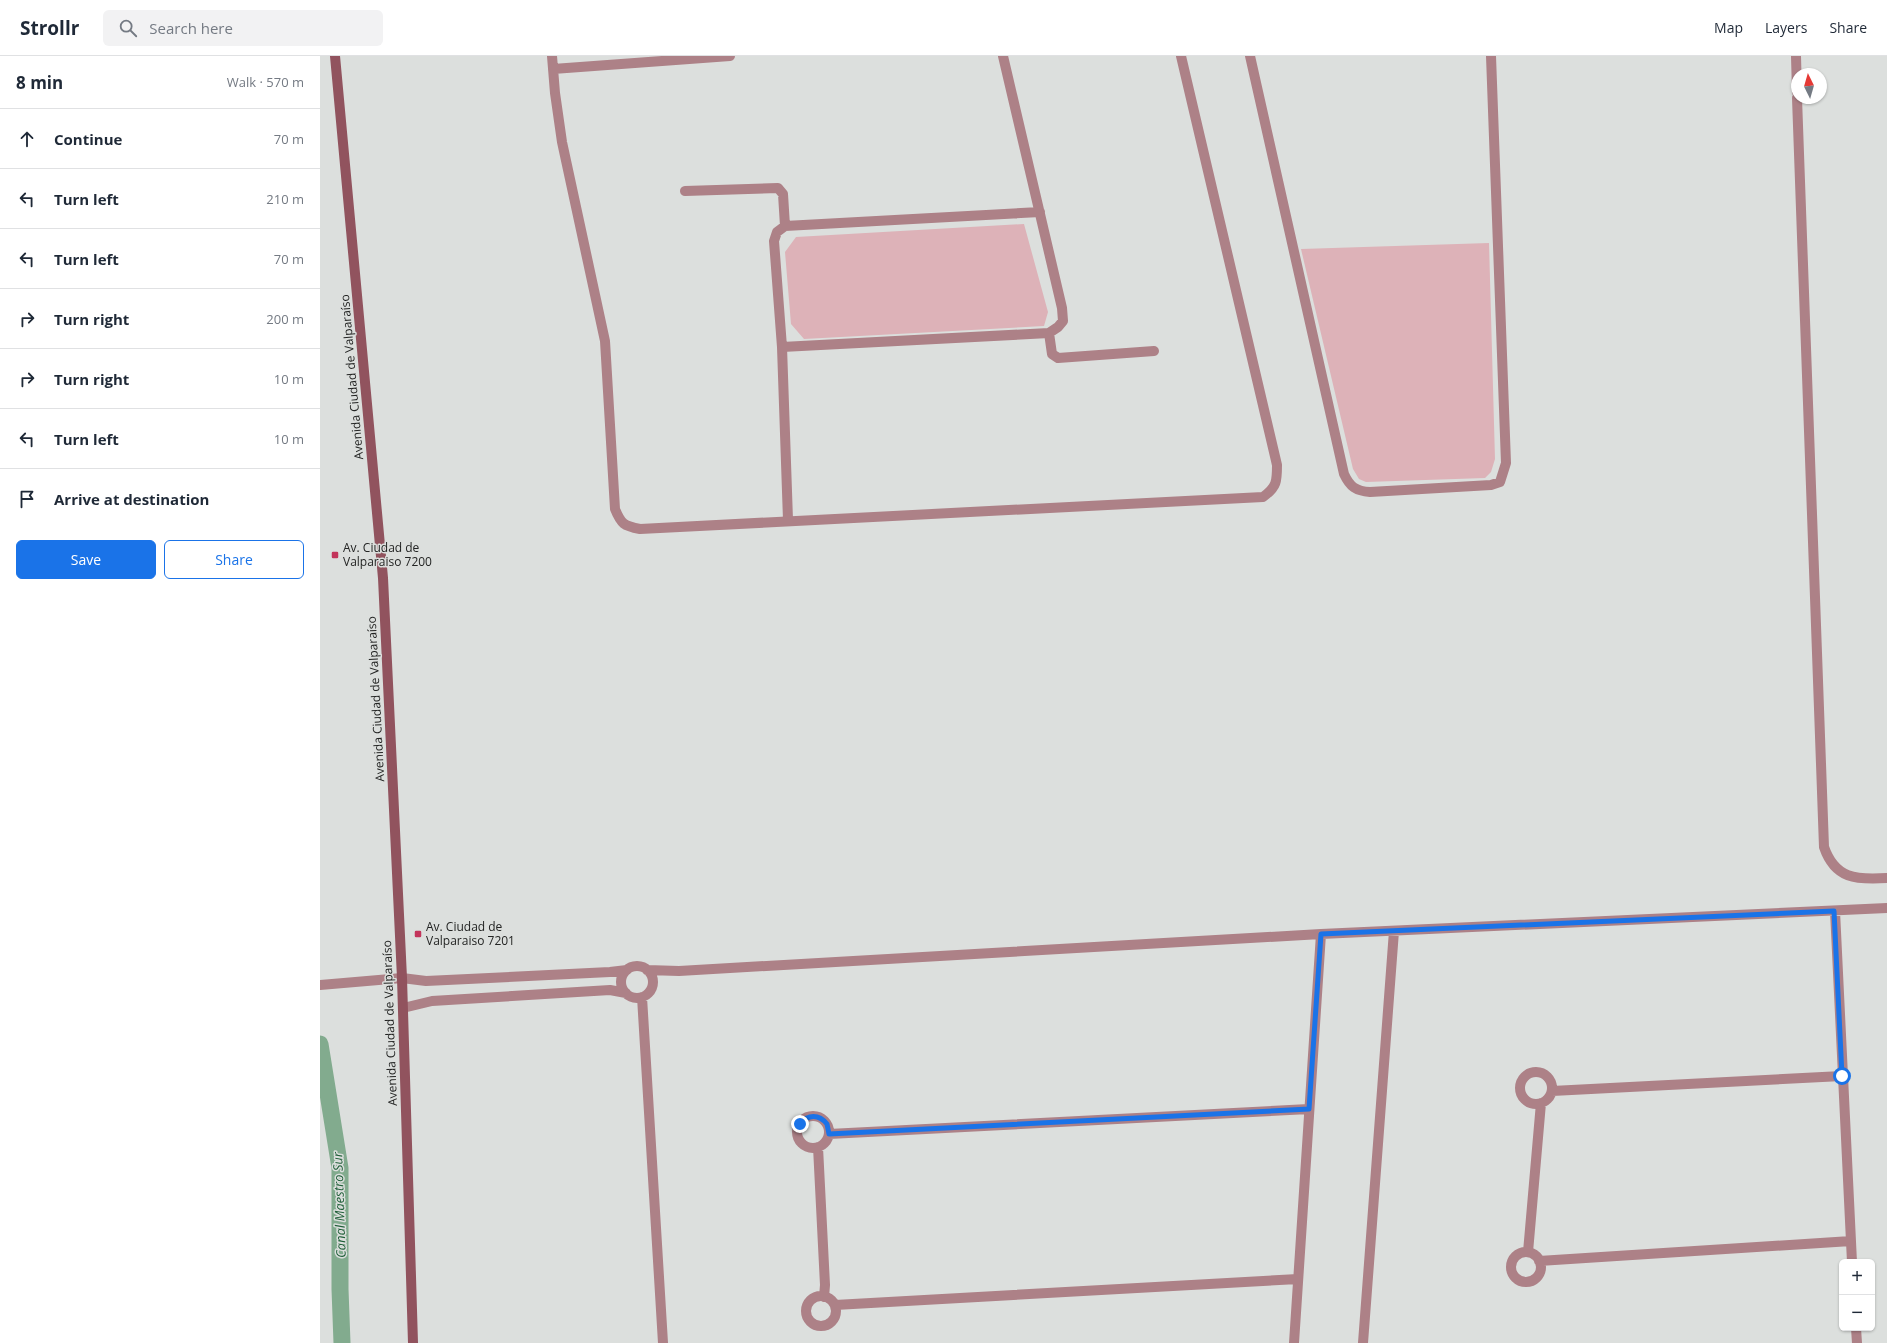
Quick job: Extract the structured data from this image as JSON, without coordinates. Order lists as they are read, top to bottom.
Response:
{
  "streets": {
    "main road": ["Avenida Ciudad de Valparaíso"]
  },
  "water": ["Canal Maestro Sur"],
  "places": {
    "transit": ["Av. Ciudad de Valparaiso 7200", "Av. Ciudad de Valparaiso 7201"]
  },
  "north": "top",
  "page": {
    "header": "Strollr",
    "search": "Search here",
    "nav": ["Map", "Layers", "Share"],
    "heading": ["8 min", "Walk · 570 m"],
    "list": [
      ["Continue", "70 m"],
      ["Turn left", "210 m"],
      ["Turn left", "70 m"],
      ["Turn right", "200 m"],
      ["Turn right", "10 m"],
      ["Turn left", "10 m"],
      "Arrive at destination"
    ],
    "buttons": ["Save", "Share"],
    "map_buttons": ["+", "−"]
  }
}
